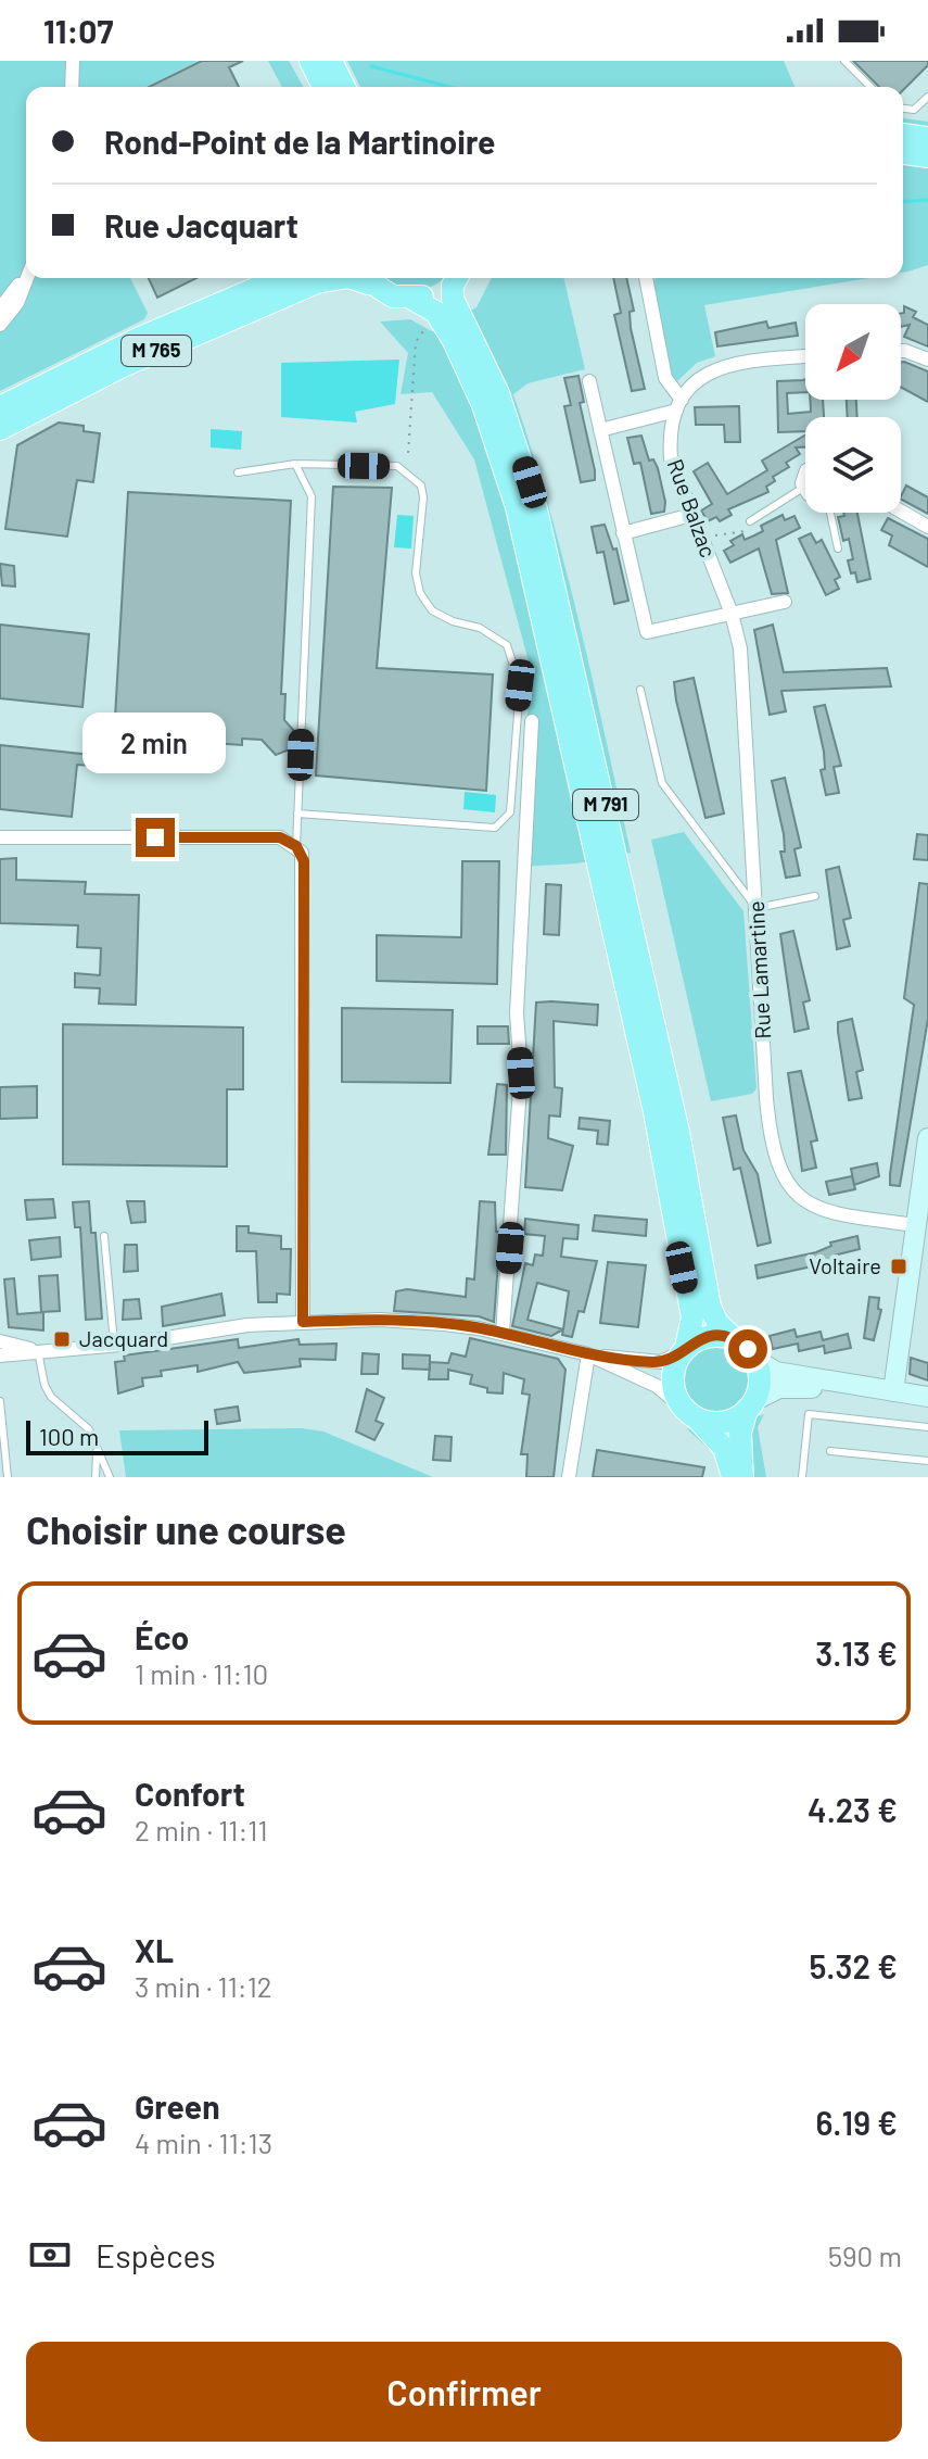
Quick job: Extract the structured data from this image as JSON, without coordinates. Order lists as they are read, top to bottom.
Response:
{
  "streets": {
    "main road": ["M 765", "M 791"],
    "street": ["Rue Balzac", "Rue Lamartine"]
  },
  "crossings": [
    ["Rue Balzac", "Rue Lamartine"]
  ],
  "places": {
    "transit": ["Voltaire", "Jacquard"]
  },
  "scale_bar": "100 m",
  "north": "bottom left",
  "page": {
    "status": "11:07",
    "banner": ["Rond-Point de la Martinoire", "Rue Jacquart"],
    "bubble": "2 min",
    "scale": "100 m",
    "heading": "Choisir une course",
    "list": [
      {
        "name": "Éco",
        "note": "1 min · 11:10",
        "value": "3.13 €"
      },
      {
        "name": "Confort",
        "note": "2 min · 11:11",
        "value": "4.23 €"
      },
      {
        "name": "XL",
        "note": "3 min · 11:12",
        "value": "5.32 €"
      },
      {
        "name": "Green",
        "note": "4 min · 11:13",
        "value": "6.19 €"
      }
    ],
    "pay": ["Espèces", "590 m"],
    "buttons": "Confirmer"
  }
}
